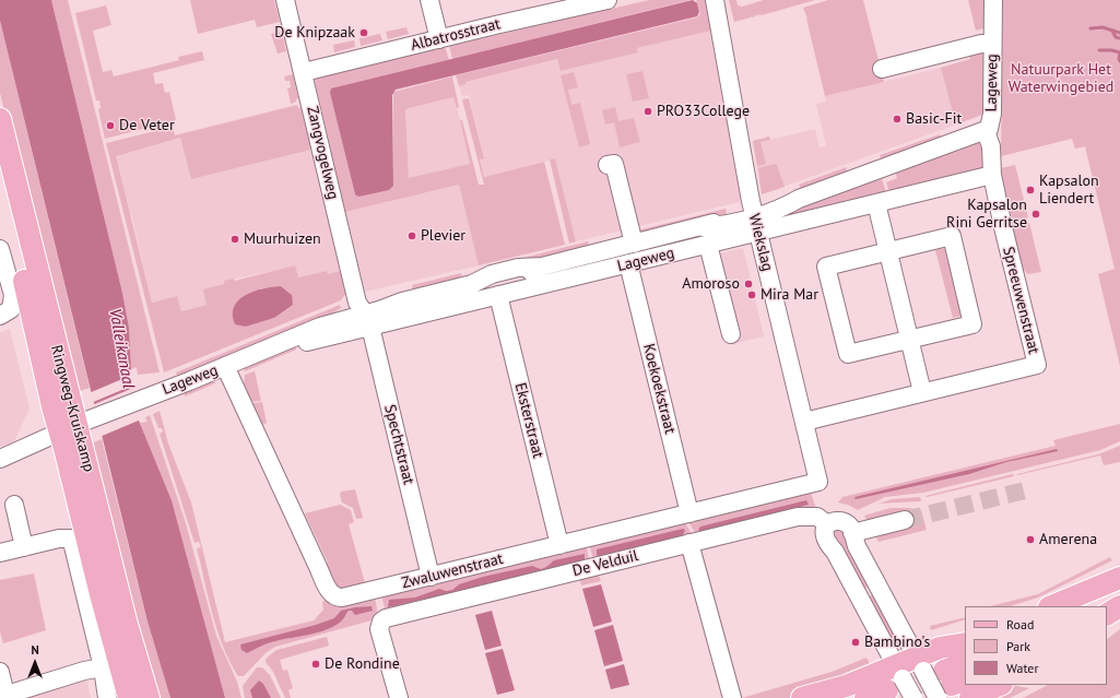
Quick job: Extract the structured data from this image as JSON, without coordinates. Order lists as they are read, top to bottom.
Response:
{
  "streets": {
    "main road": ["Ringweg-Kruiskamp"],
    "street": [
      "Albatrosstraat",
      "Lageweg",
      "Zangvogelweg",
      "Wiekslag",
      "Spreeuwenstraat",
      "Koekoekstraat",
      "Eksterstraat",
      "Spechtstraat",
      "De Velduil",
      "Zwaluwenstraat"
    ]
  },
  "crossings": [
    ["Albatrosstraat", "Zangvogelweg"],
    ["Lageweg", "Zangvogelweg"],
    ["Lageweg", "Wiekslag"],
    ["Lageweg", "Spreeuwenstraat"],
    ["Lageweg", "Koekoekstraat"],
    ["Lageweg", "Ringweg-Kruiskamp"],
    ["Lageweg", "Eksterstraat"],
    ["Lageweg", "Spechtstraat"],
    ["Lageweg", "Zwaluwenstraat"],
    ["Zangvogelweg", "Spechtstraat"],
    ["Wiekslag", "Spreeuwenstraat"],
    ["Wiekslag", "Zwaluwenstraat"],
    ["Koekoekstraat", "Zwaluwenstraat"],
    ["Eksterstraat", "Zwaluwenstraat"],
    ["Spechtstraat", "Zwaluwenstraat"]
  ],
  "water": ["Valleikanaal"],
  "parks": ["Natuurpark Het Waterwingebied"],
  "places": [
    "De Knipzaak",
    "PRO33College",
    "Basic-Fit",
    "De Veter",
    "Kapsalon Liendert",
    "Kapsalon Rini Gerritse",
    "Plevier",
    "Muurhuizen",
    "Amoroso",
    "Mira Mar",
    "Amerena",
    "Bambino's",
    "De Rondine"
  ],
  "legend": ["Road", "Park", "Water"],
  "north": "top"
}
